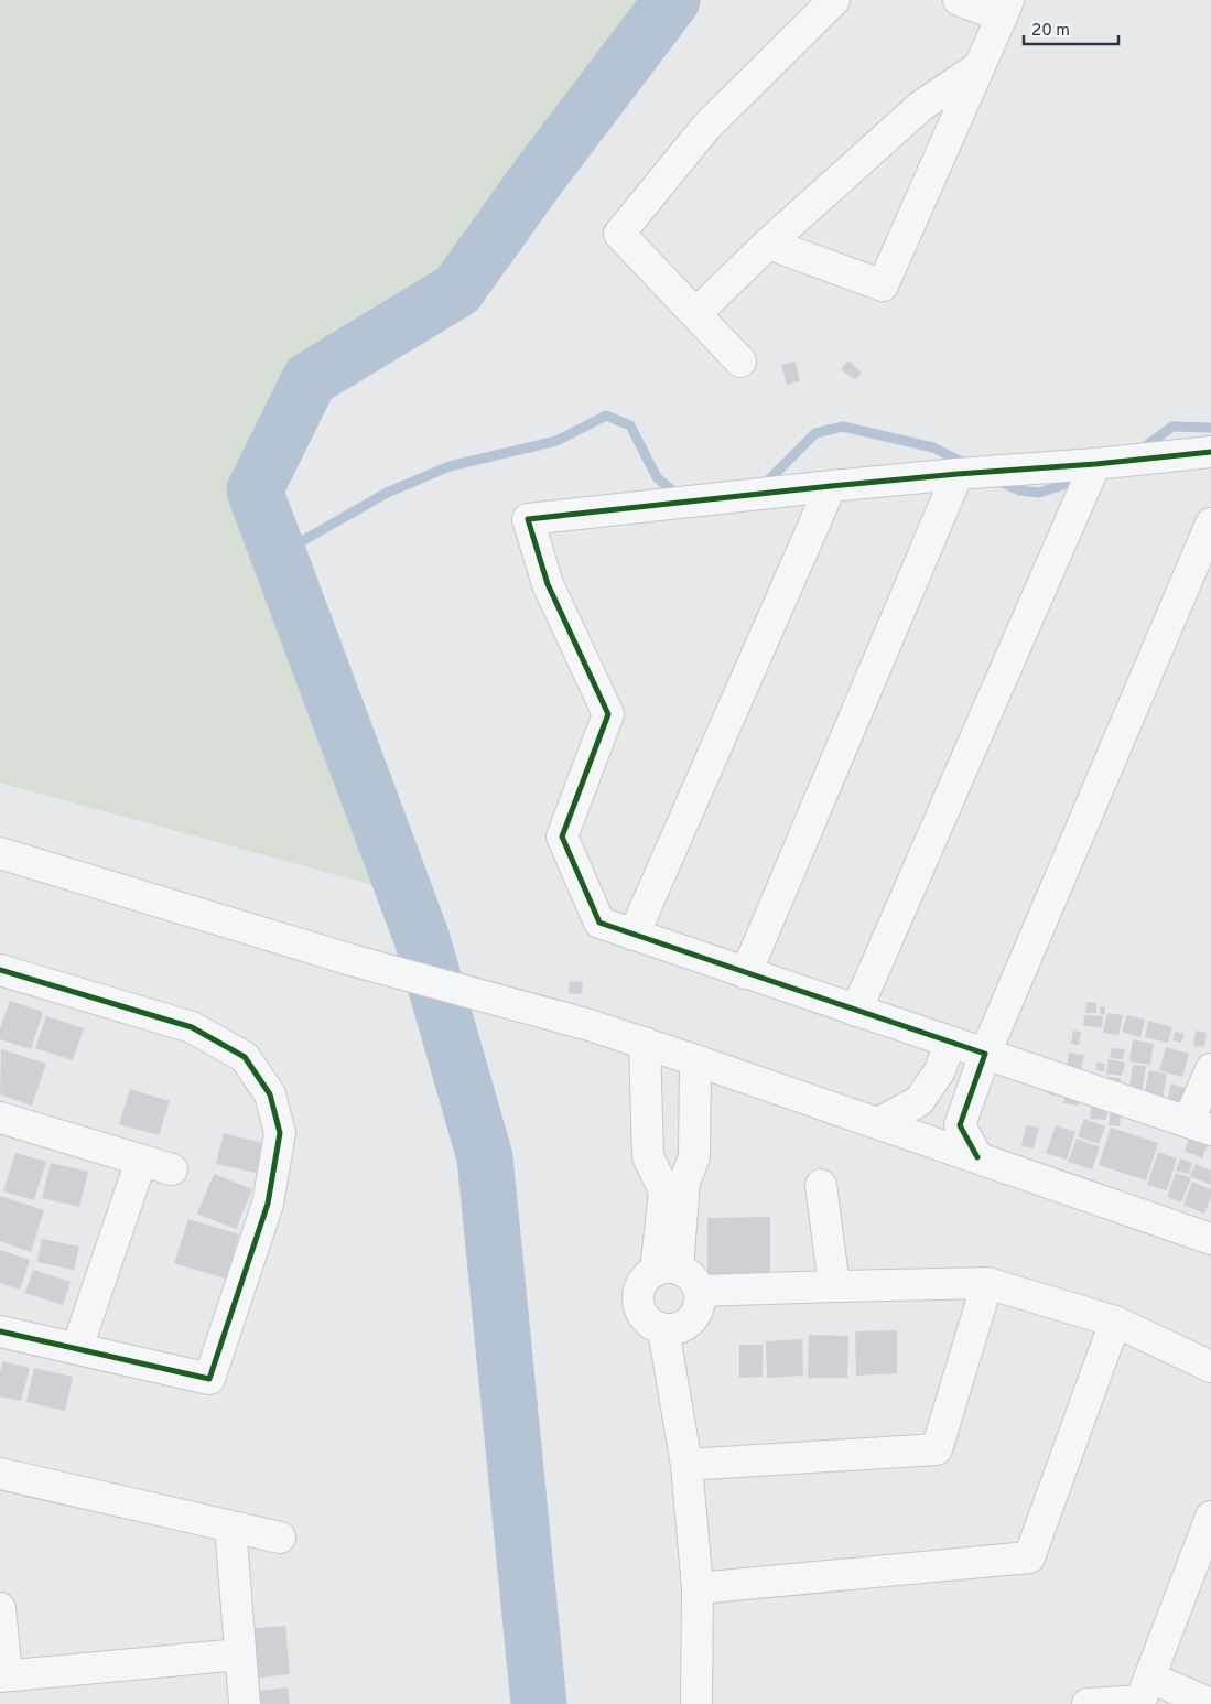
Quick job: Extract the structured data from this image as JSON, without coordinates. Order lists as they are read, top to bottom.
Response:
{
  "scale_bar": "20 m"
}
